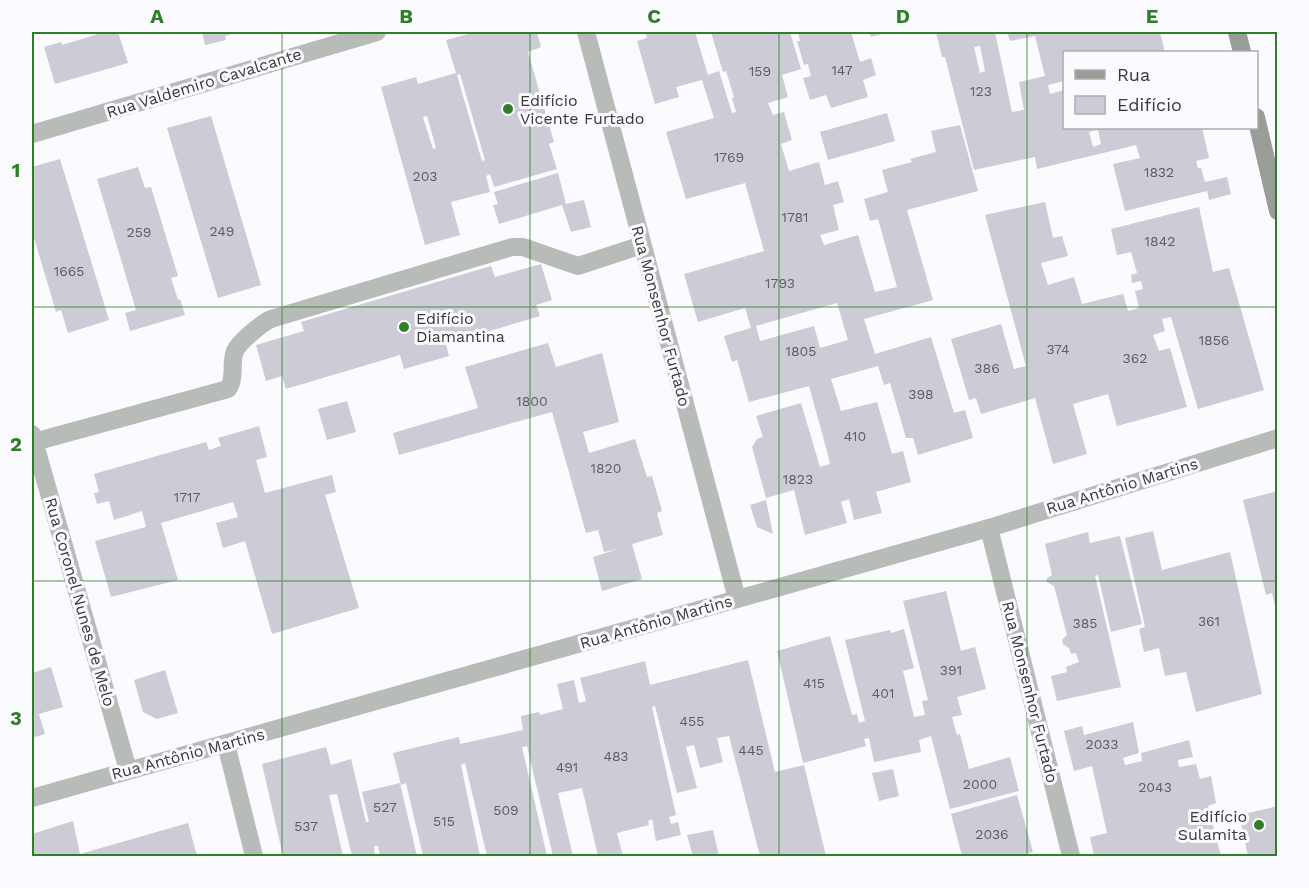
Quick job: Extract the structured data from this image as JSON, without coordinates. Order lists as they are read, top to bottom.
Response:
{
  "streets": {
    "street": [
      "Rua Valdemiro Cavalcante",
      "Rua Monsenhor Furtado",
      "Rua Antônio Martins",
      "Rua Coronel Nunes de Melo"
    ]
  },
  "crossings": [
    ["Rua Monsenhor Furtado", "Rua Antônio Martins"],
    ["Rua Antônio Martins", "Rua Coronel Nunes de Melo"]
  ],
  "places": ["Edifício Vicente Furtado", "Edifício Diamantina", "Edifício Sulamita"],
  "house_numbers": [
    "147",
    "159",
    "123",
    "1769",
    "1832",
    "203",
    "1781",
    "249",
    "259",
    "1842",
    "1665",
    "1793",
    "1856",
    "374",
    "1805",
    "362",
    "386",
    "398",
    "1800",
    "410",
    "1820",
    "1823",
    "1717",
    "361",
    "385",
    "391",
    "415",
    "401",
    "455",
    "2033",
    "445",
    "483",
    "491",
    "2000",
    "2043",
    "527",
    "509",
    "515",
    "537",
    "2036"
  ],
  "legend": ["Rua", "Edifício"],
  "grid": {
    "columns": [
      "A",
      "B",
      "C",
      "D",
      "E"
    ],
    "rows": ["1", "2", "3"]
  }
}
